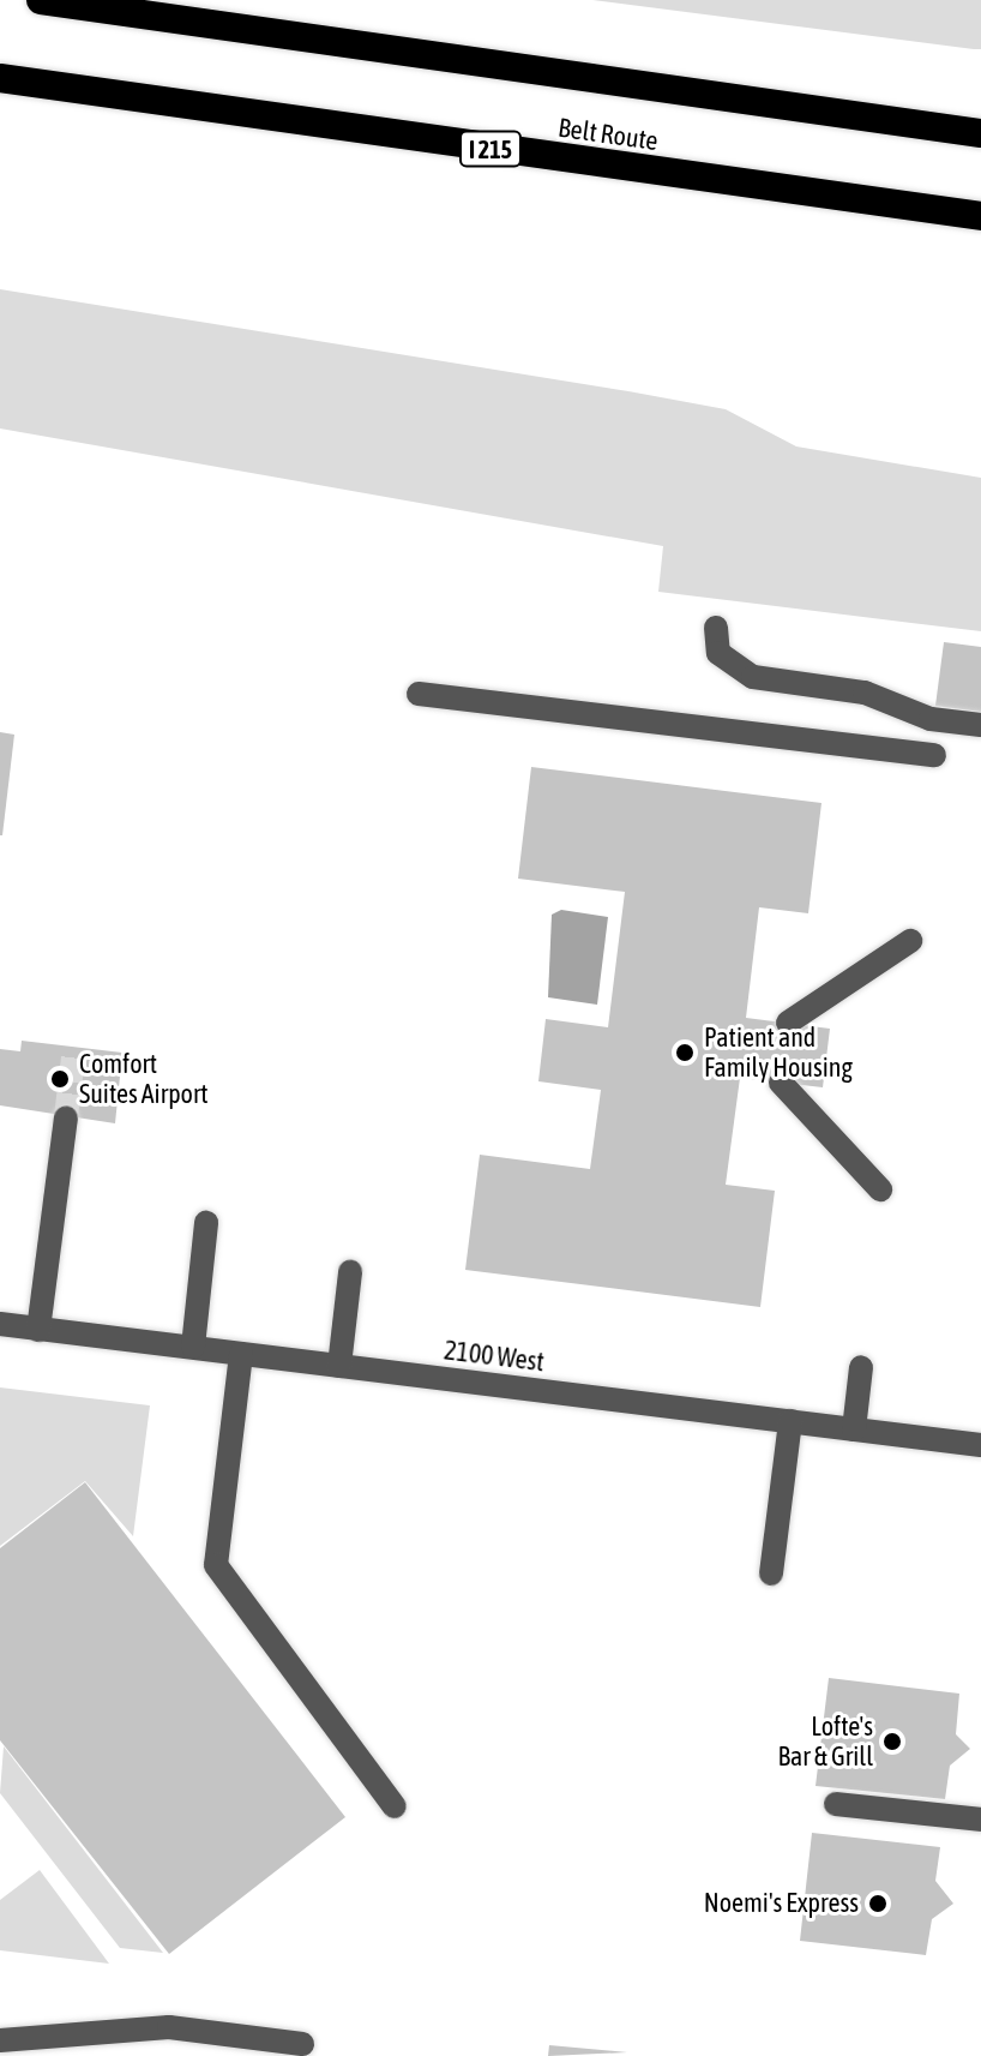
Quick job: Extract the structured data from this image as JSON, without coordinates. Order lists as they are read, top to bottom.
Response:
{
  "streets": {
    "highway": ["Belt Route", "I 215"],
    "street": ["2100 West"]
  },
  "places": [
    "Patient and Family Housing",
    "Comfort Suites Airport",
    "Lofte's Bar & Grill",
    "Noemi's Express"
  ]
}
